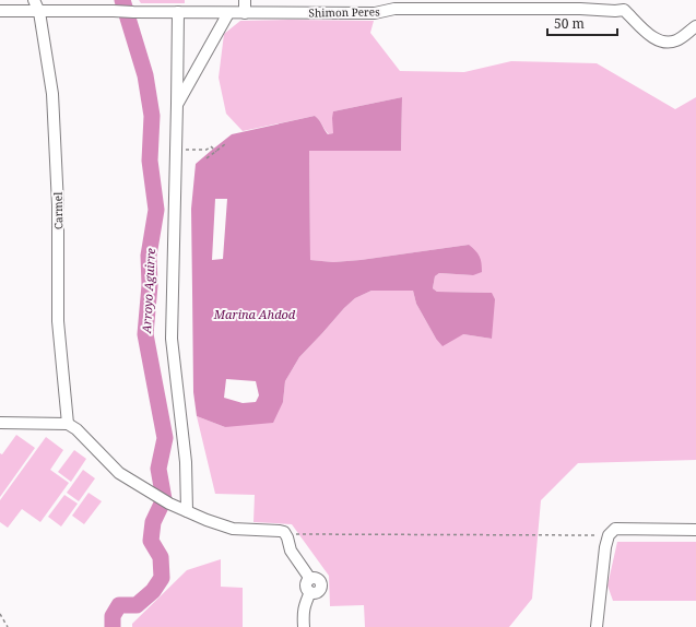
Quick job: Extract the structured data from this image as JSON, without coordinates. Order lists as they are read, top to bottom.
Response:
{
  "streets": {
    "street": ["Shimon Peres", "Carmel"]
  },
  "crossings": [
    ["Shimon Peres", "Carmel"]
  ],
  "water": ["Arroyo Aguirre", "Marina Ahdod"],
  "scale_bar": "50 m"
}
